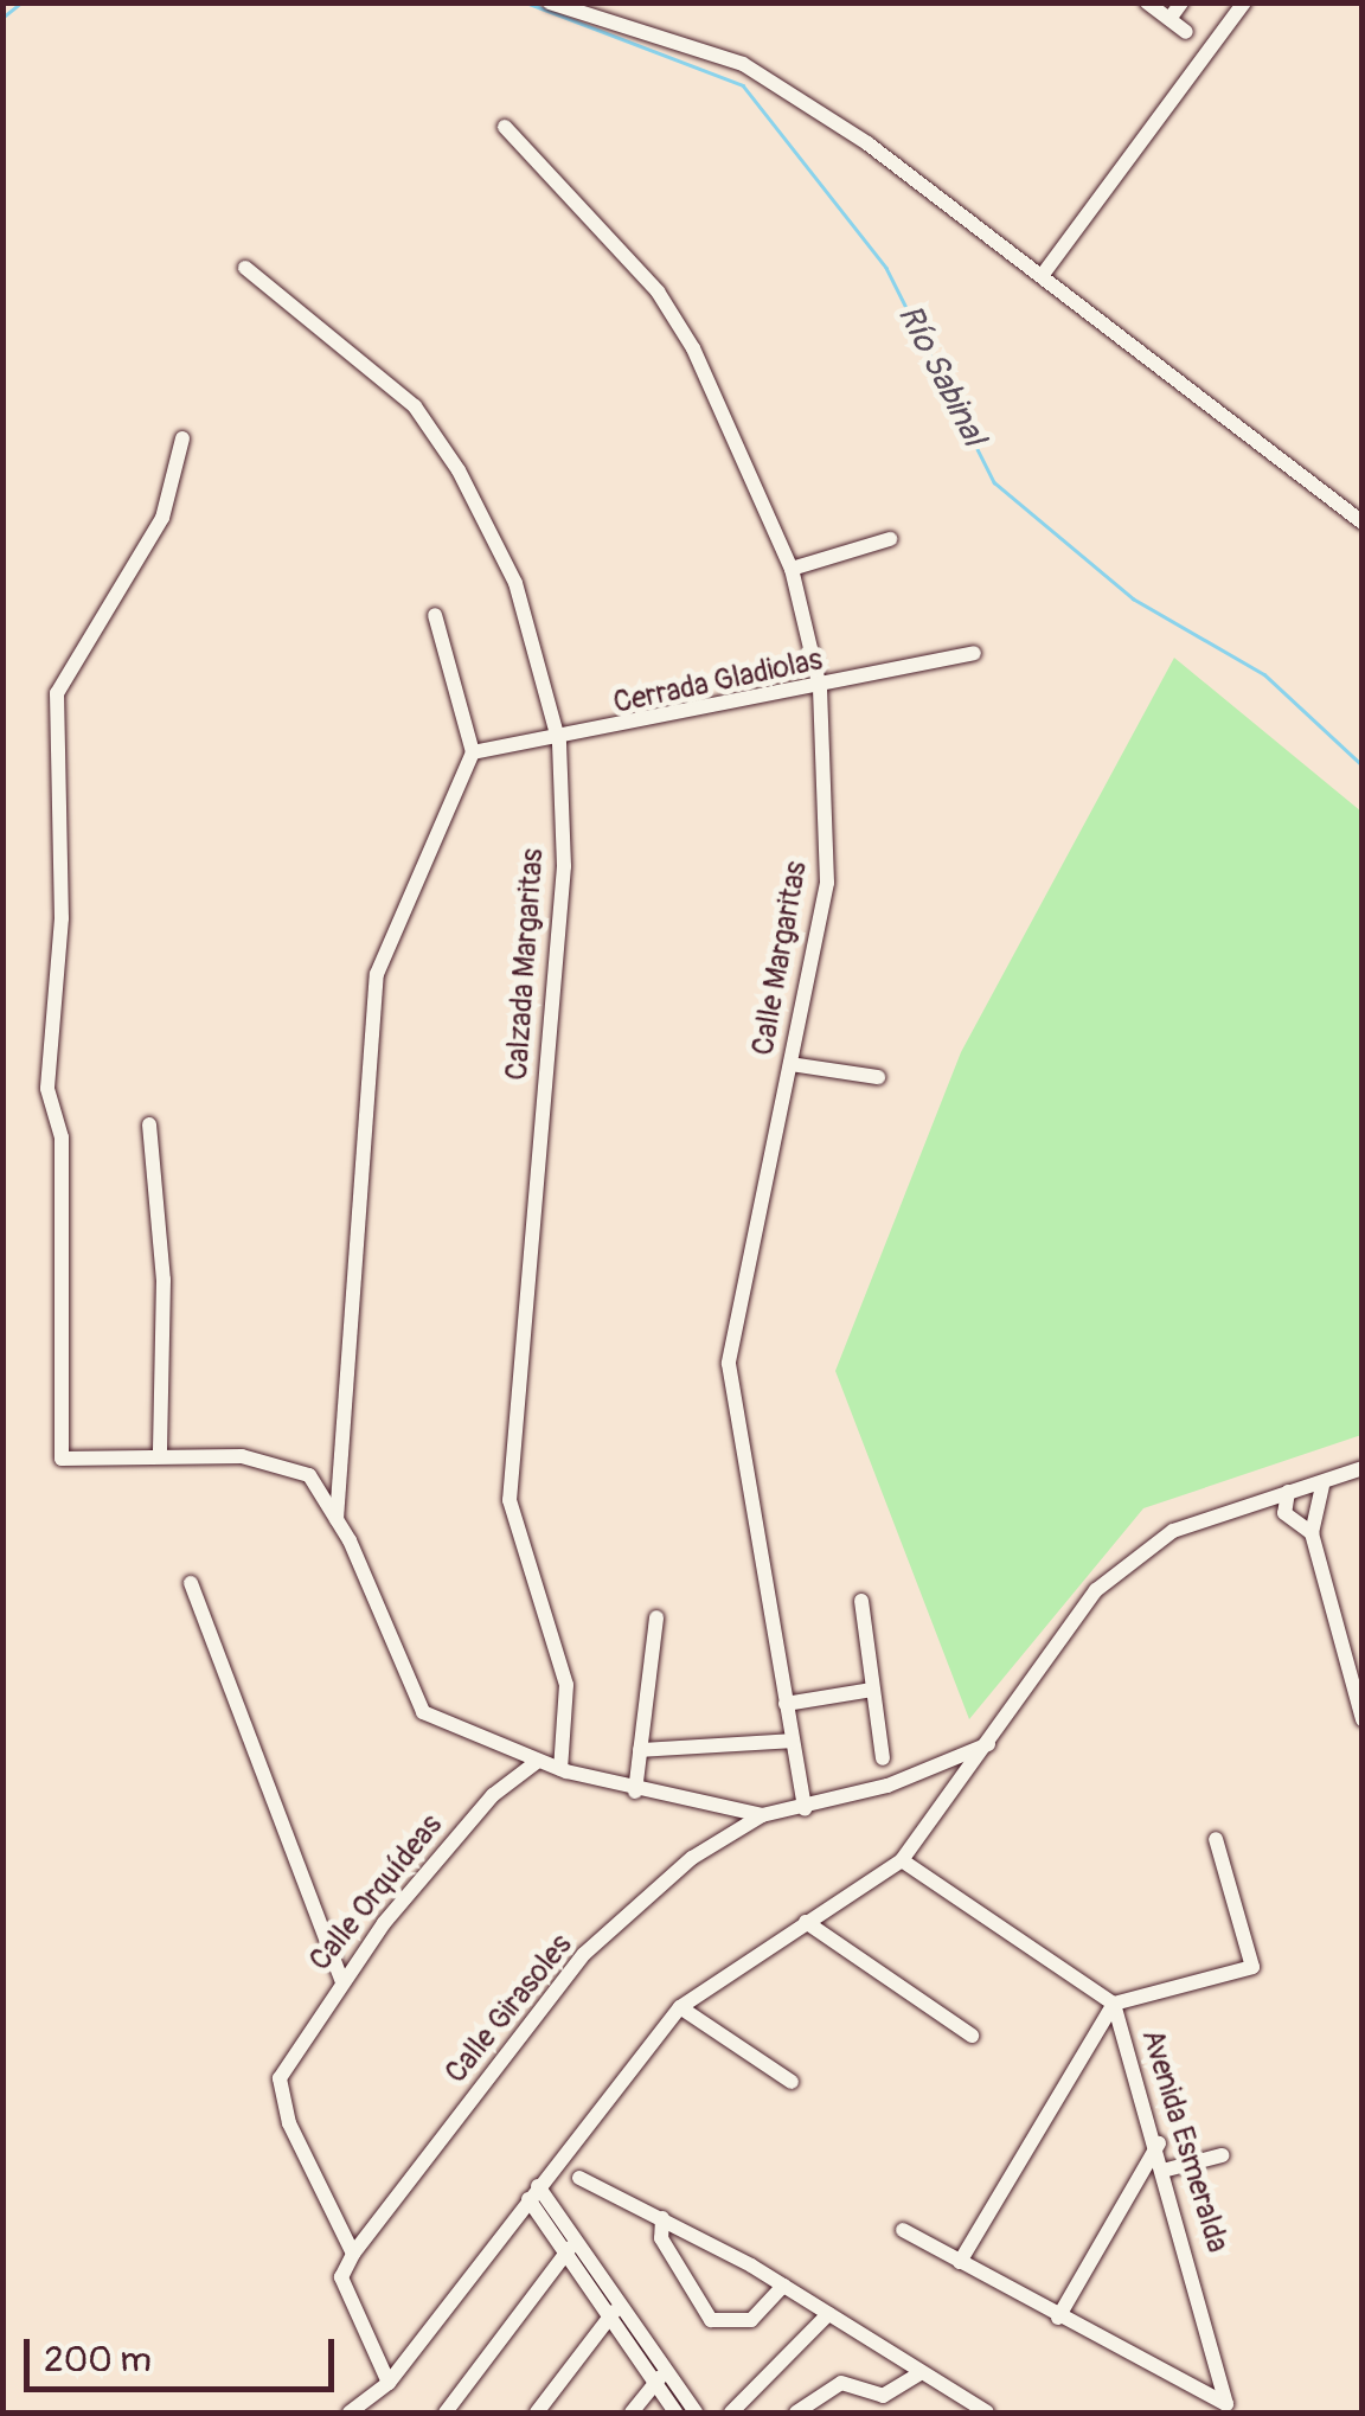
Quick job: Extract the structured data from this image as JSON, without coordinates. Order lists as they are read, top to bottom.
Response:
{
  "streets": {
    "street": [
      "Cerrada Gladiolas",
      "Calle Margaritas",
      "Calzada Margaritas",
      "Calle Orquídeas",
      "Calle Girasoles",
      "Avenida Esmeralda"
    ]
  },
  "crossings": [
    ["Cerrada Gladiolas", "Calle Margaritas"],
    ["Cerrada Gladiolas", "Calzada Margaritas"],
    ["Calle Orquídeas", "Calle Girasoles"]
  ],
  "water": ["Río Sabinal"],
  "scale_bar": "200 m"
}
